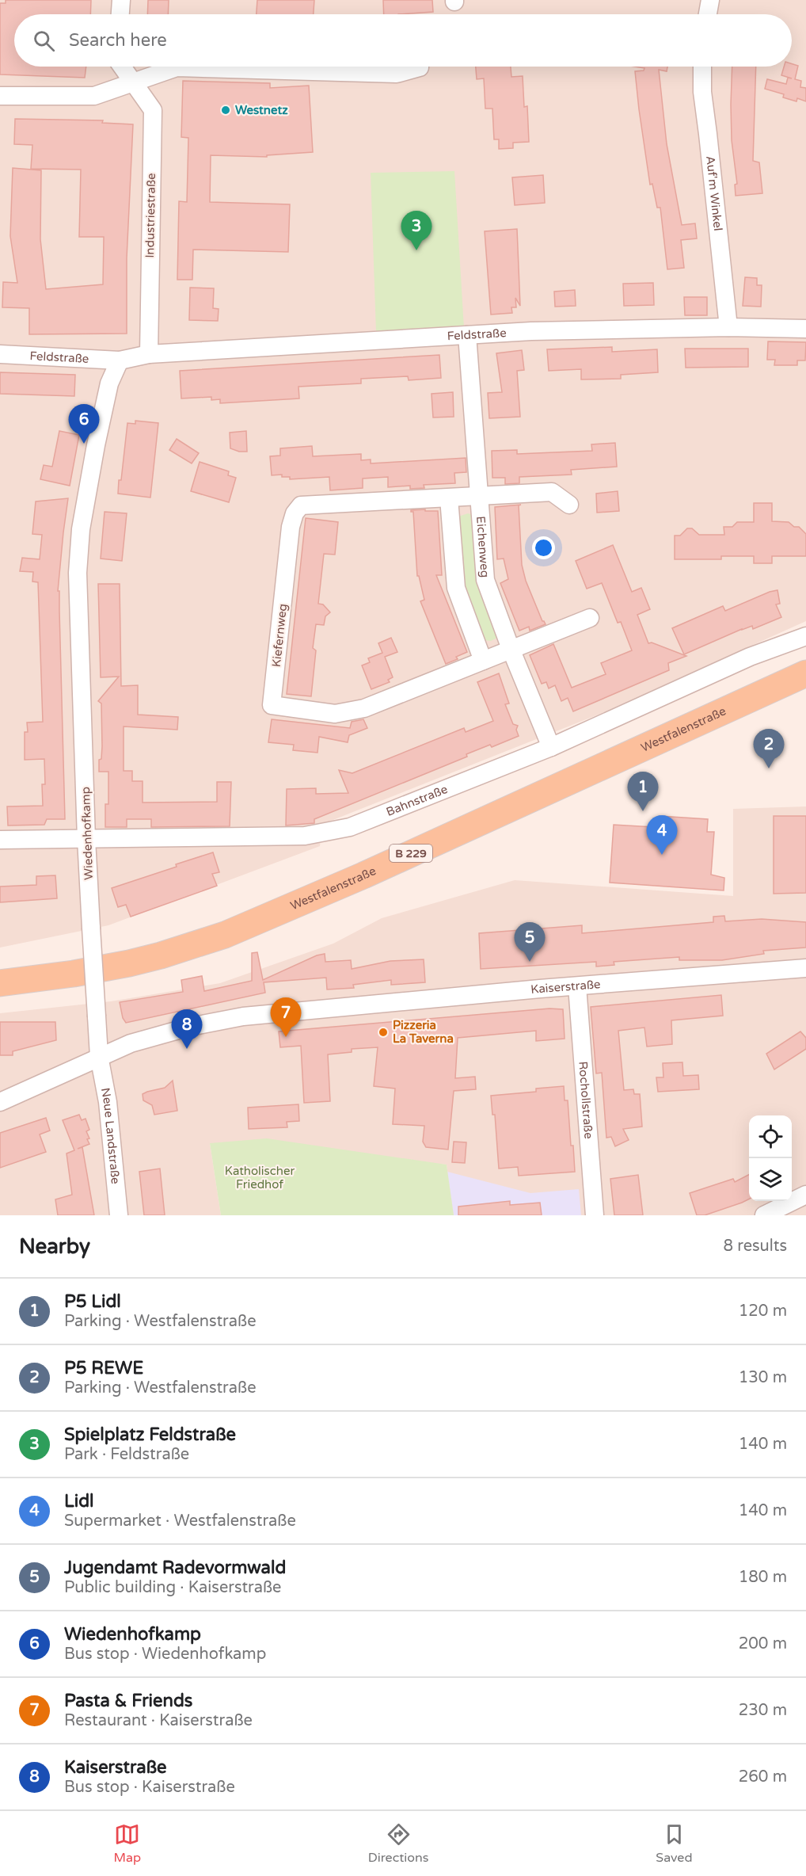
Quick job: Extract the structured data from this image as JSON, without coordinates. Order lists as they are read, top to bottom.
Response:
{
  "streets": {
    "main road": ["Westfalenstraße", "B 229"],
    "street": [
      "Auf'm Winkel",
      "Industriestraße",
      "Feldstraße",
      "Eichenweg",
      "Kiefernweg",
      "Bahnstraße",
      "Wiedenhofkamp",
      "Kaiserstraße",
      "Rochollstraße",
      "Neue Landstraße"
    ]
  },
  "crossings": [
    ["Auf'm Winkel", "Feldstraße"],
    ["Industriestraße", "Feldstraße"],
    ["Feldstraße", "Eichenweg"],
    ["Feldstraße", "Wiedenhofkamp"],
    ["Eichenweg", "Kiefernweg"],
    ["Eichenweg", "Bahnstraße"],
    ["Bahnstraße", "Wiedenhofkamp"],
    ["Wiedenhofkamp", "Kaiserstraße"],
    ["Wiedenhofkamp", "Neue Landstraße"],
    ["Kaiserstraße", "Rochollstraße"],
    ["Kaiserstraße", "Neue Landstraße"]
  ],
  "parks": ["Katholischer Friedhof"],
  "places": ["Westnetz", "Pizzeria La Taverna"],
  "page": {
    "search": "Search here",
    "pins": [
      "3",
      "6",
      "2",
      "1",
      "4",
      "5",
      "7",
      "8"
    ],
    "heading": ["Nearby", "8 results"],
    "list": [
      {
        "mark": "1",
        "name": "P5 Lidl",
        "note": "Parking · Westfalenstraße",
        "value": "120 m"
      },
      {
        "mark": "2",
        "name": "P5 REWE",
        "note": "Parking · Westfalenstraße",
        "value": "130 m"
      },
      {
        "mark": "3",
        "name": "Spielplatz Feldstraße",
        "note": "Park · Feldstraße",
        "value": "140 m"
      },
      {
        "mark": "4",
        "name": "Lidl",
        "note": "Supermarket · Westfalenstraße",
        "value": "140 m"
      },
      {
        "mark": "5",
        "name": "Jugendamt Radevormwald",
        "note": "Public building · Kaiserstraße",
        "value": "180 m"
      },
      {
        "mark": "6",
        "name": "Wiedenhofkamp",
        "note": "Bus stop · Wiedenhofkamp",
        "value": "200 m"
      },
      {
        "mark": "7",
        "name": "Pasta & Friends",
        "note": "Restaurant · Kaiserstraße",
        "value": "230 m"
      },
      {
        "mark": "8",
        "name": "Kaiserstraße",
        "note": "Bus stop · Kaiserstraße",
        "value": "260 m"
      }
    ],
    "nav": ["Map", "Directions", "Saved"]
  }
}
